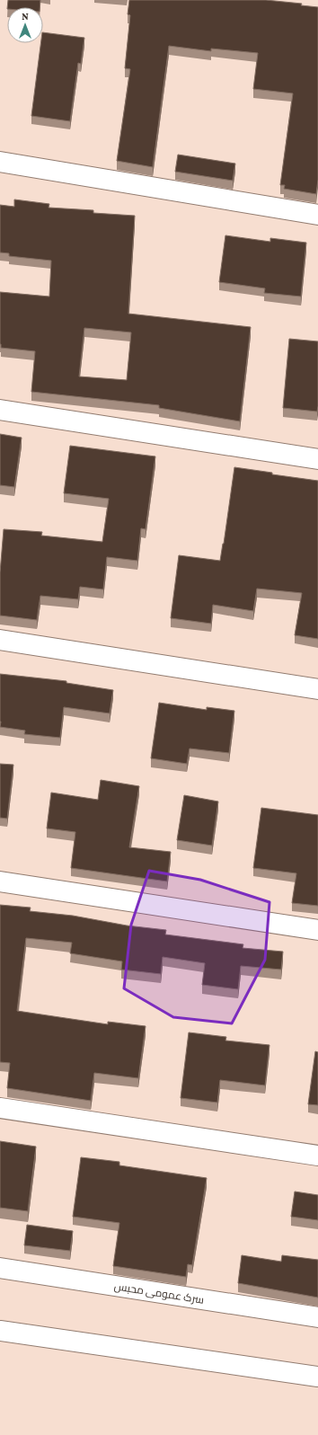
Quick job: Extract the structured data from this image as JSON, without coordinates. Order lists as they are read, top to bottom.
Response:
{
  "streets": {
    "street": ["سرک عمومی محبس"]
  },
  "north": "top"
}
